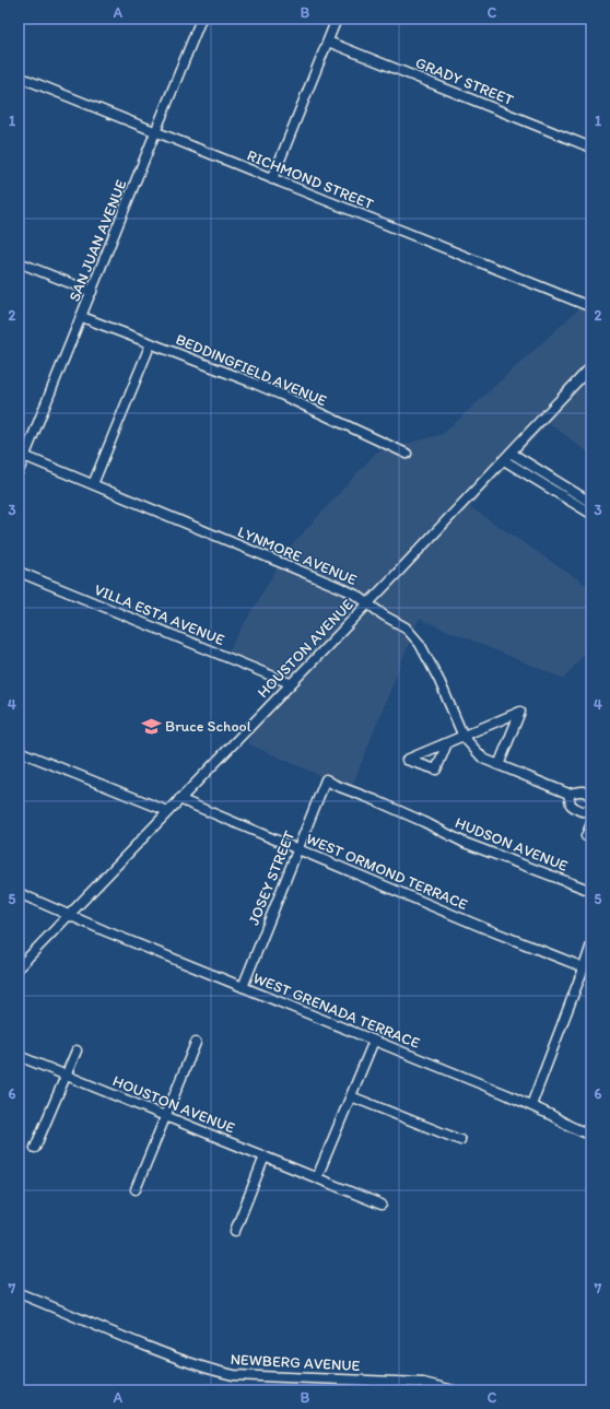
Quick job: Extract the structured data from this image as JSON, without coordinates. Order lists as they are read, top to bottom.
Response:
{
  "streets": {
    "street": [
      "GRADY STREET",
      "RICHMOND STREET",
      "SAN JUAN AVENUE",
      "BEDDINGFIELD AVENUE",
      "LYNMORE AVENUE",
      "VILLA ESTA AVENUE",
      "HOUSTON AVENUE",
      "HUDSON AVENUE",
      "WEST ORMOND TERRACE",
      "JOSEY STREET",
      "WEST GRENADA TERRACE",
      "NEWBERG AVENUE"
    ]
  },
  "crossings": [
    ["RICHMOND STREET", "SAN JUAN AVENUE"],
    ["SAN JUAN AVENUE", "BEDDINGFIELD AVENUE"],
    ["SAN JUAN AVENUE", "LYNMORE AVENUE"],
    ["LYNMORE AVENUE", "HOUSTON AVENUE"],
    ["VILLA ESTA AVENUE", "HOUSTON AVENUE"],
    ["HOUSTON AVENUE", "WEST ORMOND TERRACE"],
    ["HOUSTON AVENUE", "WEST GRENADA TERRACE"],
    ["HUDSON AVENUE", "JOSEY STREET"],
    ["WEST ORMOND TERRACE", "JOSEY STREET"],
    ["JOSEY STREET", "WEST GRENADA TERRACE"]
  ],
  "places": {
    "school or university": ["Bruce School"]
  },
  "grid": {
    "columns": ["A", "B", "C"],
    "rows": [
      "1",
      "2",
      "3",
      "4",
      "5",
      "6",
      "7"
    ]
  }
}
